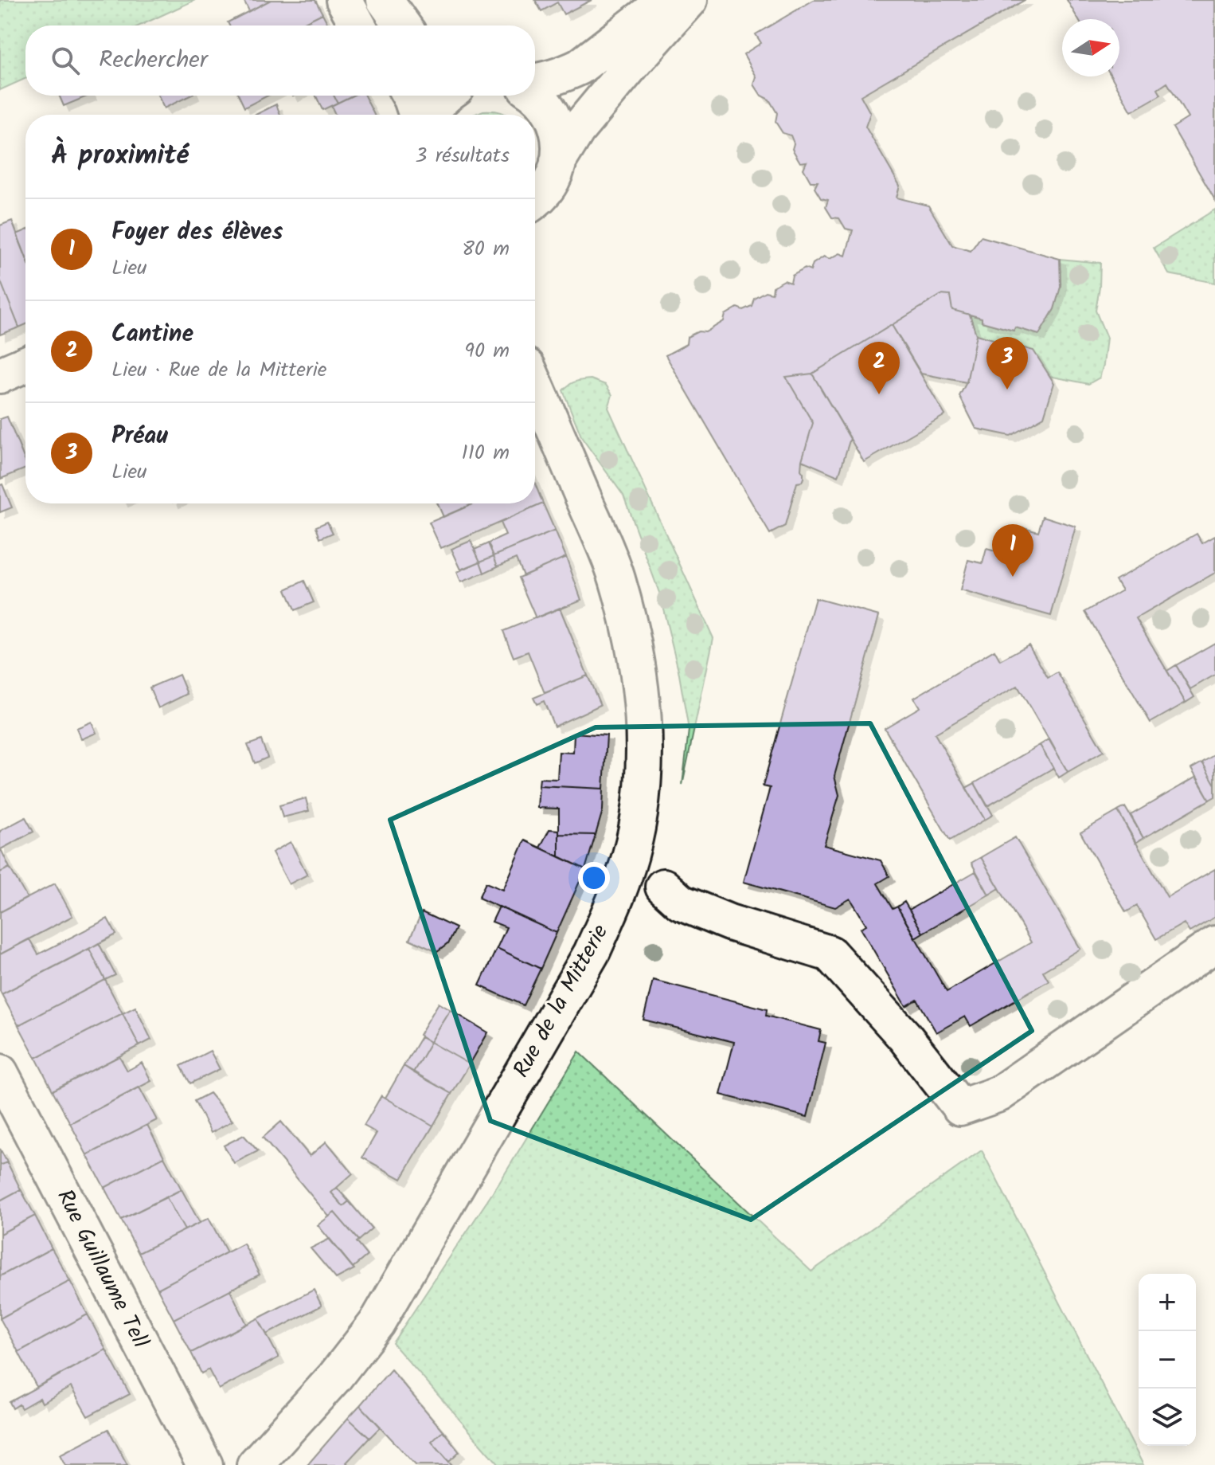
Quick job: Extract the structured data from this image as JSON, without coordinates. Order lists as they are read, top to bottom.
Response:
{
  "streets": {
    "street": ["Rue de la Mitterie", "Rue Guillaume Tell"]
  },
  "north": "right",
  "page": {
    "search": "Rechercher",
    "heading": ["À proximité", "3 résultats"],
    "list": [
      {
        "mark": "1",
        "name": "Foyer des élèves",
        "note": "Lieu",
        "value": "80 m"
      },
      {
        "mark": "2",
        "name": "Cantine",
        "note": "Lieu · Rue de la Mitterie",
        "value": "90 m"
      },
      {
        "mark": "3",
        "name": "Préau",
        "note": "Lieu",
        "value": "110 m"
      }
    ],
    "pins": ["3", "2", "1"],
    "map_buttons": ["+", "−"]
  }
}
